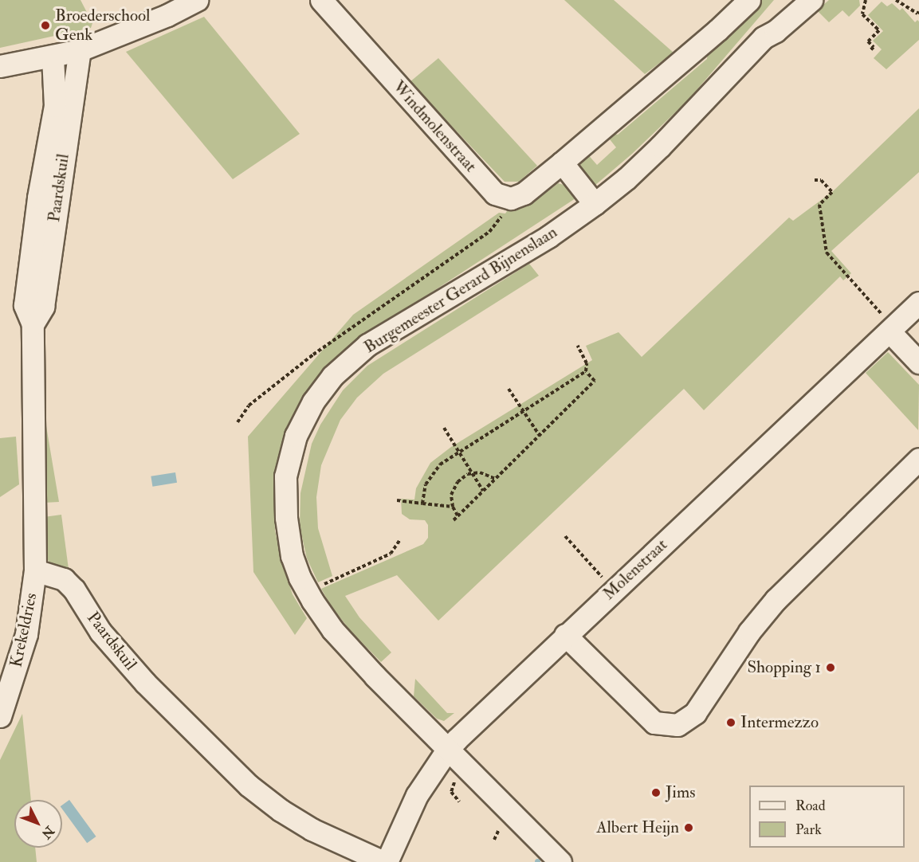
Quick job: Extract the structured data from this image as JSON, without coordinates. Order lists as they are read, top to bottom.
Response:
{
  "streets": {
    "street": [
      "Windmolenstraat",
      "Paardskuil",
      "Burgemeester Gerard Bijnenslaan",
      "Molenstraat",
      "Krekeldries"
    ]
  },
  "crossings": [
    ["Paardskuil", "Molenstraat"],
    ["Paardskuil", "Krekeldries"],
    ["Burgemeester Gerard Bijnenslaan", "Molenstraat"]
  ],
  "places": [
    "Broederschool Genk",
    "Shopping 1",
    "Intermezzo",
    "Jims",
    "Albert Heijn"
  ],
  "legend": ["Road", "Park"],
  "north": "bottom right"
}
